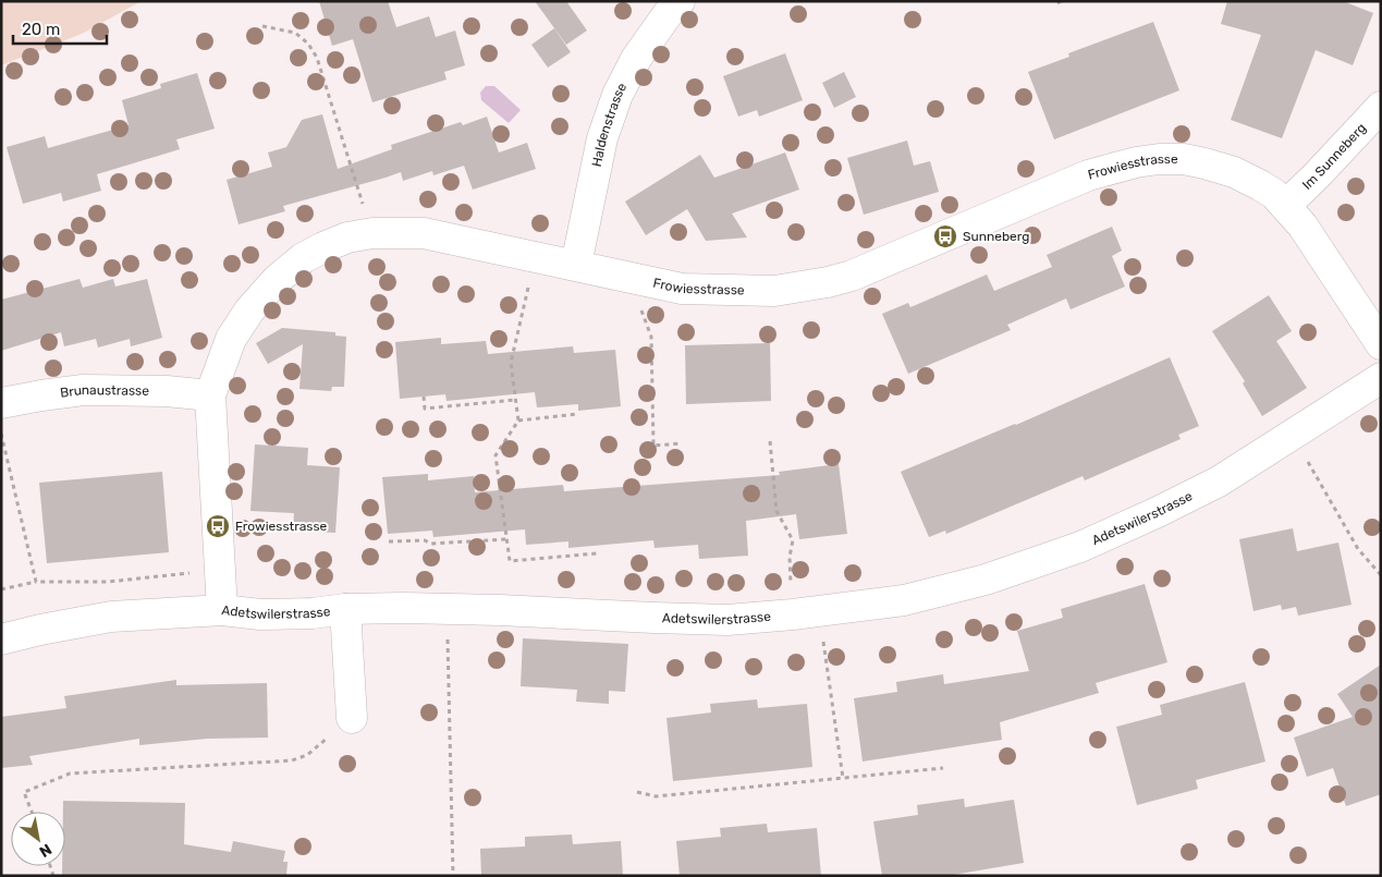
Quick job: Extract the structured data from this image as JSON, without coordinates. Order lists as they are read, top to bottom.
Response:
{
  "streets": {
    "street": [
      "Haldenstrasse",
      "Im Sunneberg",
      "Frowiesstrasse",
      "Brunaustrasse",
      "Adetswilerstrasse"
    ]
  },
  "crossings": [
    ["Haldenstrasse", "Frowiesstrasse"],
    ["Im Sunneberg", "Frowiesstrasse"],
    ["Frowiesstrasse", "Brunaustrasse"],
    ["Frowiesstrasse", "Adetswilerstrasse"]
  ],
  "places": {
    "bus stop": ["Sunneberg", "Frowiesstrasse"]
  },
  "scale_bar": "20 m",
  "north": "bottom right"
}
